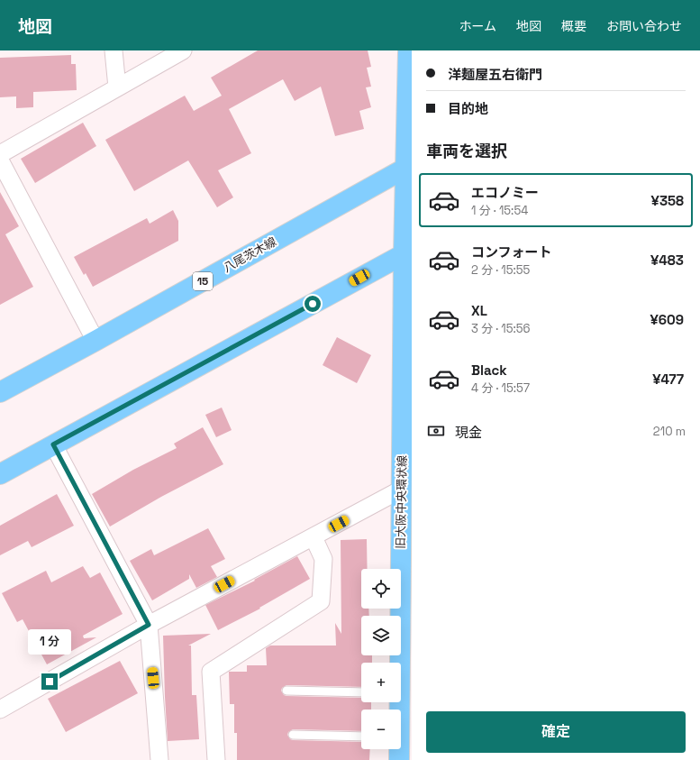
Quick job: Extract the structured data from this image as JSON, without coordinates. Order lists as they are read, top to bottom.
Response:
{
  "streets": {
    "main road": ["八尾茨木線", "15", "旧大阪中央環状線"]
  },
  "crossings": [
    ["八尾茨木線", "旧大阪中央環状線"]
  ],
  "page": {
    "header": "地図",
    "nav": [
      "ホーム",
      "地図",
      "概要",
      "お問い合わせ"
    ],
    "banner": ["洋麺屋五右衛門", "目的地"],
    "heading": "車両を選択",
    "list": [
      {
        "name": "エコノミー",
        "note": "1 分 · 15:54",
        "value": "¥358"
      },
      {
        "name": "コンフォート",
        "note": "2 分 · 15:55",
        "value": "¥483"
      },
      {
        "name": "XL",
        "note": "3 分 · 15:56",
        "value": "¥609"
      },
      {
        "name": "Black",
        "note": "4 分 · 15:57",
        "value": "¥477"
      }
    ],
    "pay": ["現金", "210 m"],
    "map_buttons": ["+", "−"],
    "bubble": "1 分",
    "buttons": "確定"
  }
}
